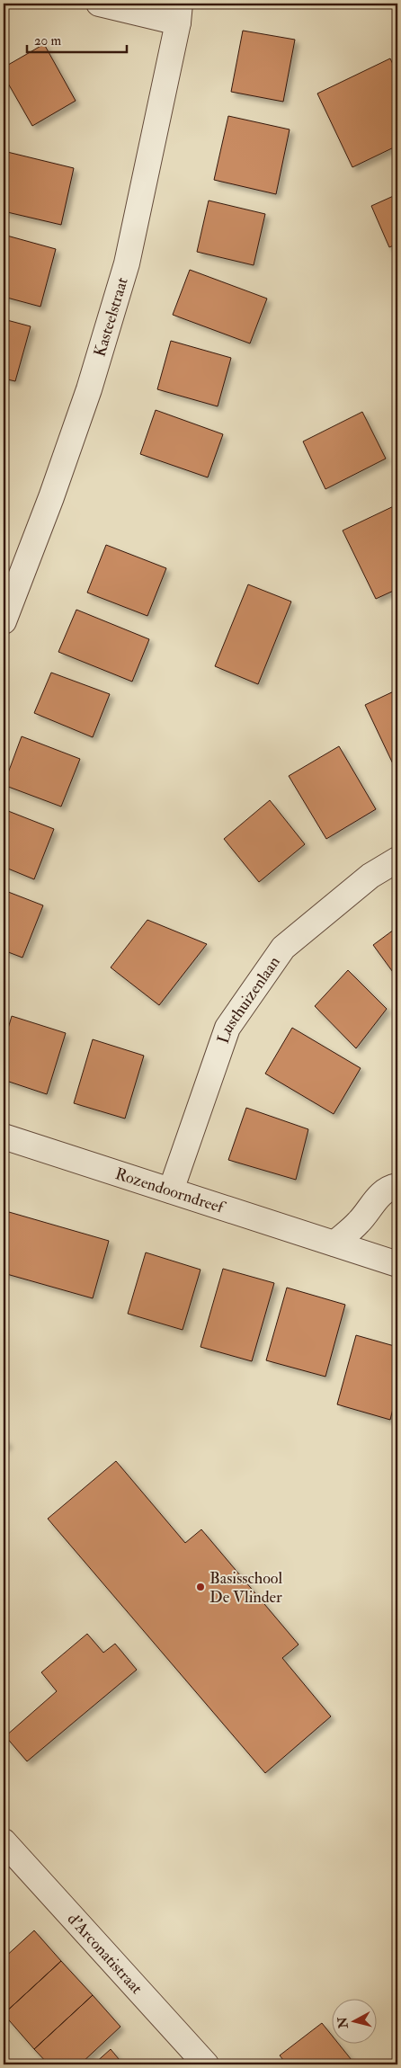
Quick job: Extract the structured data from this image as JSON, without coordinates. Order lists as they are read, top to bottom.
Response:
{
  "streets": {
    "street": [
      "Kasteelstraat",
      "Lusthuizenlaan",
      "Rozendoorndreef",
      "d'Arconatistraat"
    ]
  },
  "crossings": [
    ["Lusthuizenlaan", "Rozendoorndreef"]
  ],
  "places": ["Basisschool De Vlinder"],
  "scale_bar": "20 m",
  "north": "left"
}
